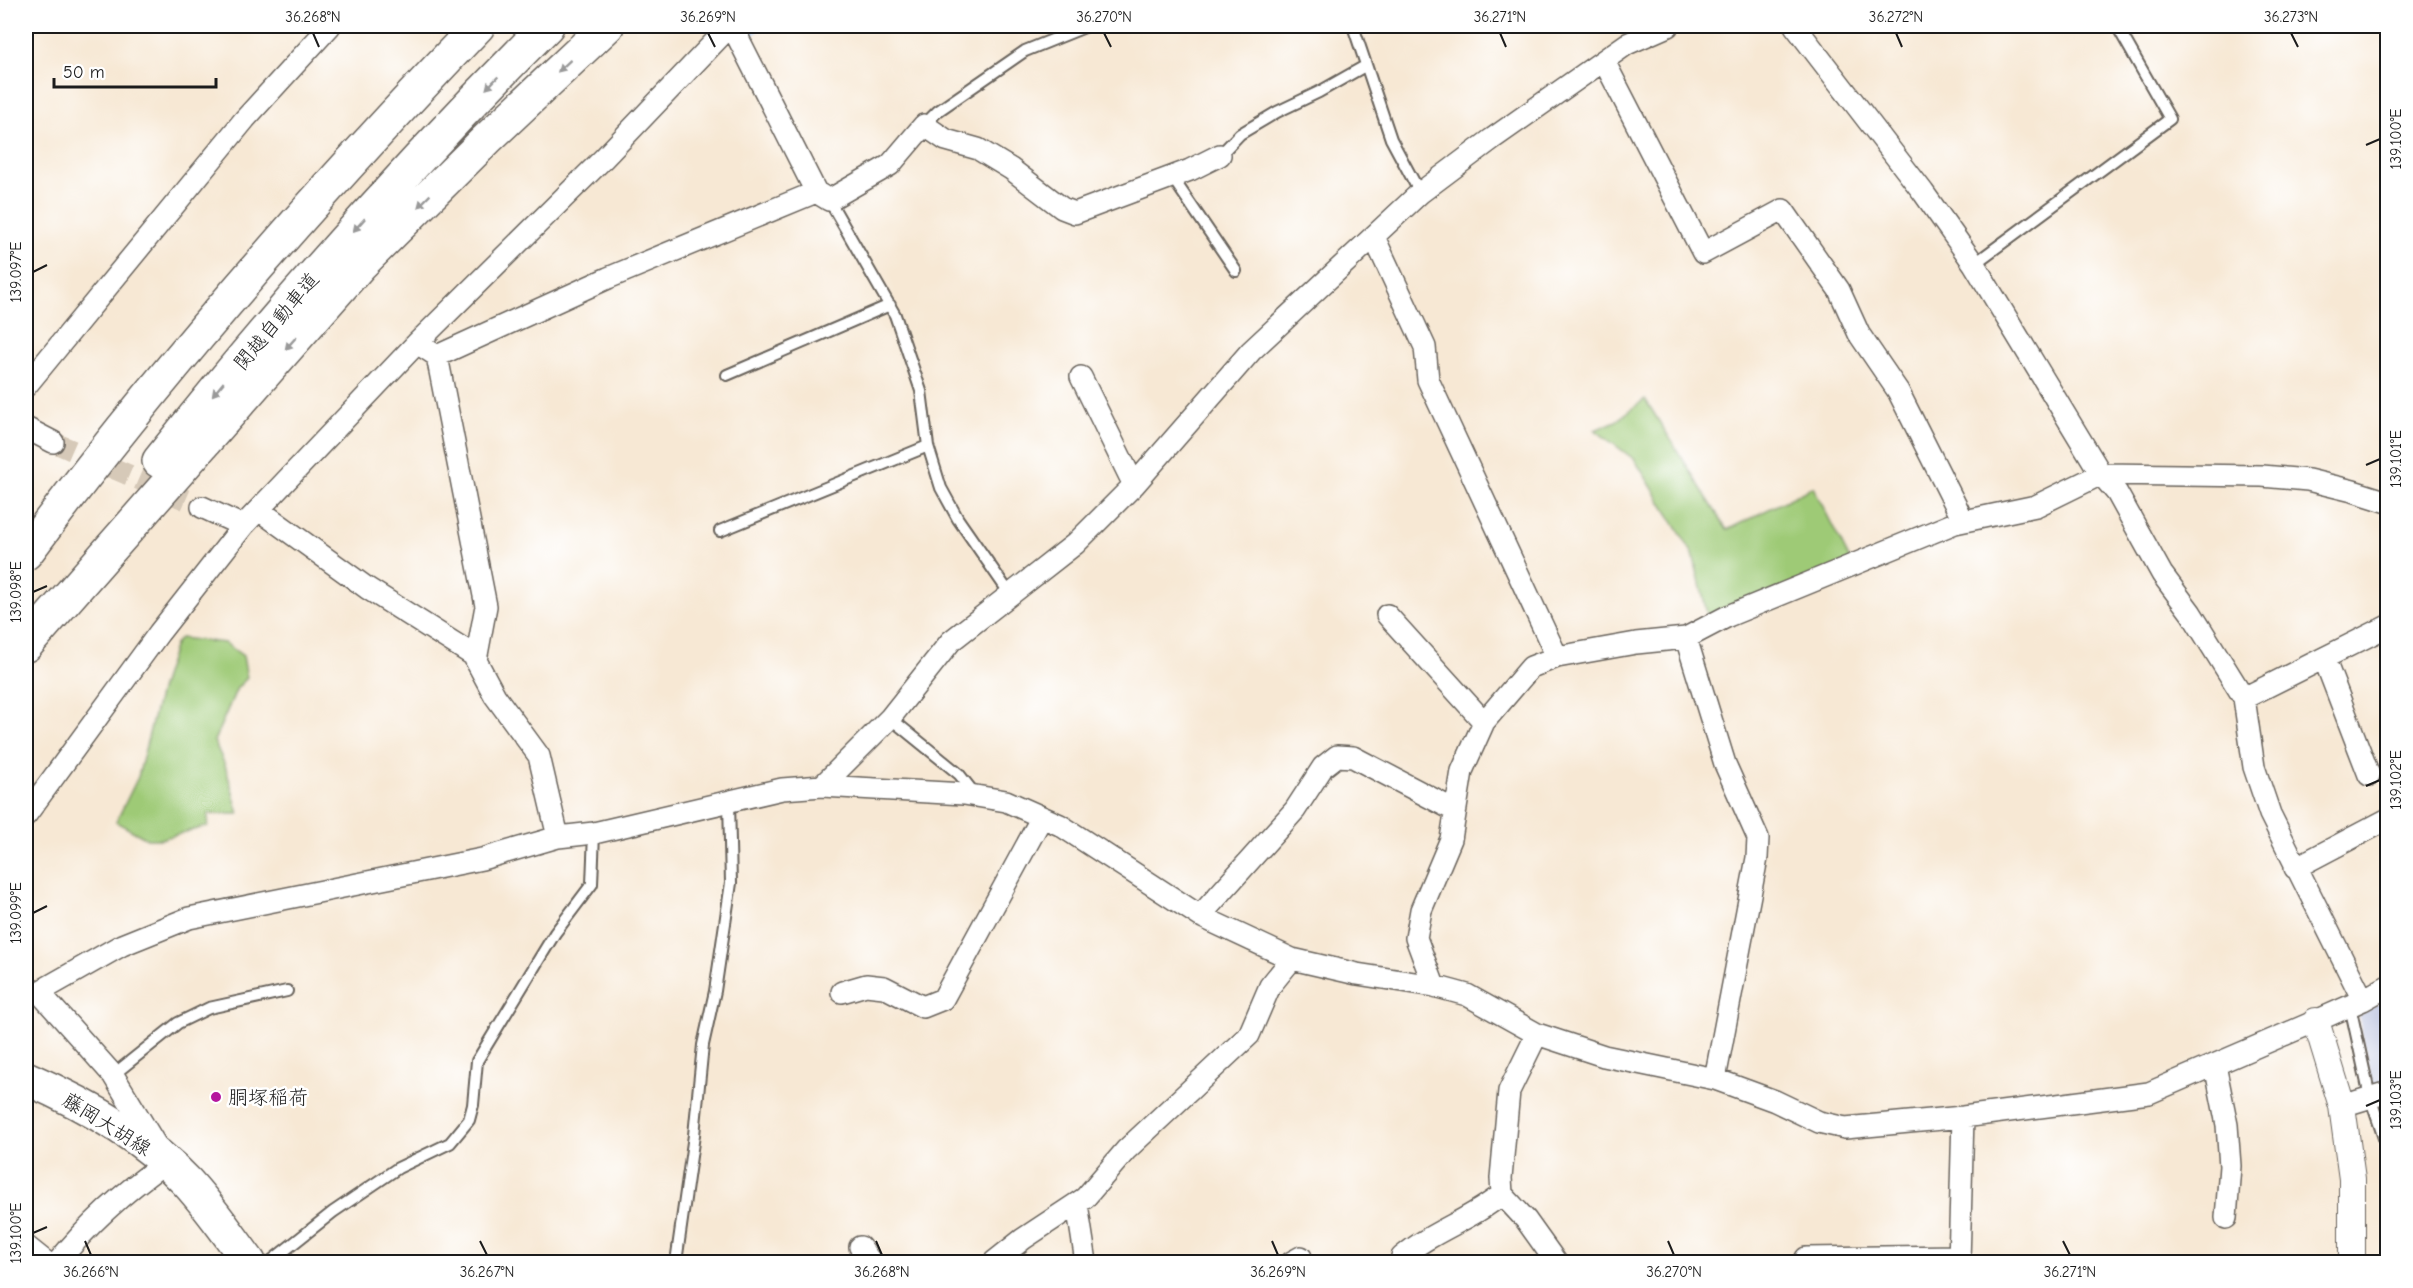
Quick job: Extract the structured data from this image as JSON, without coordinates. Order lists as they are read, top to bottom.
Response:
{
  "streets": {
    "main road": ["関越自動車道", "藤岡大胡線"]
  },
  "places": ["胴塚稲荷"],
  "scale_bar": "50 m",
  "coordinates": [
    "36.268°N",
    "36.269°N",
    "36.270°N",
    "36.271°N",
    "36.272°N",
    "36.273°N",
    "139.100°E",
    "139.097°E",
    "139.101°E",
    "139.098°E",
    "139.102°E",
    "139.099°E",
    "139.103°E",
    "36.266°N",
    "36.267°N"
  ]
}
